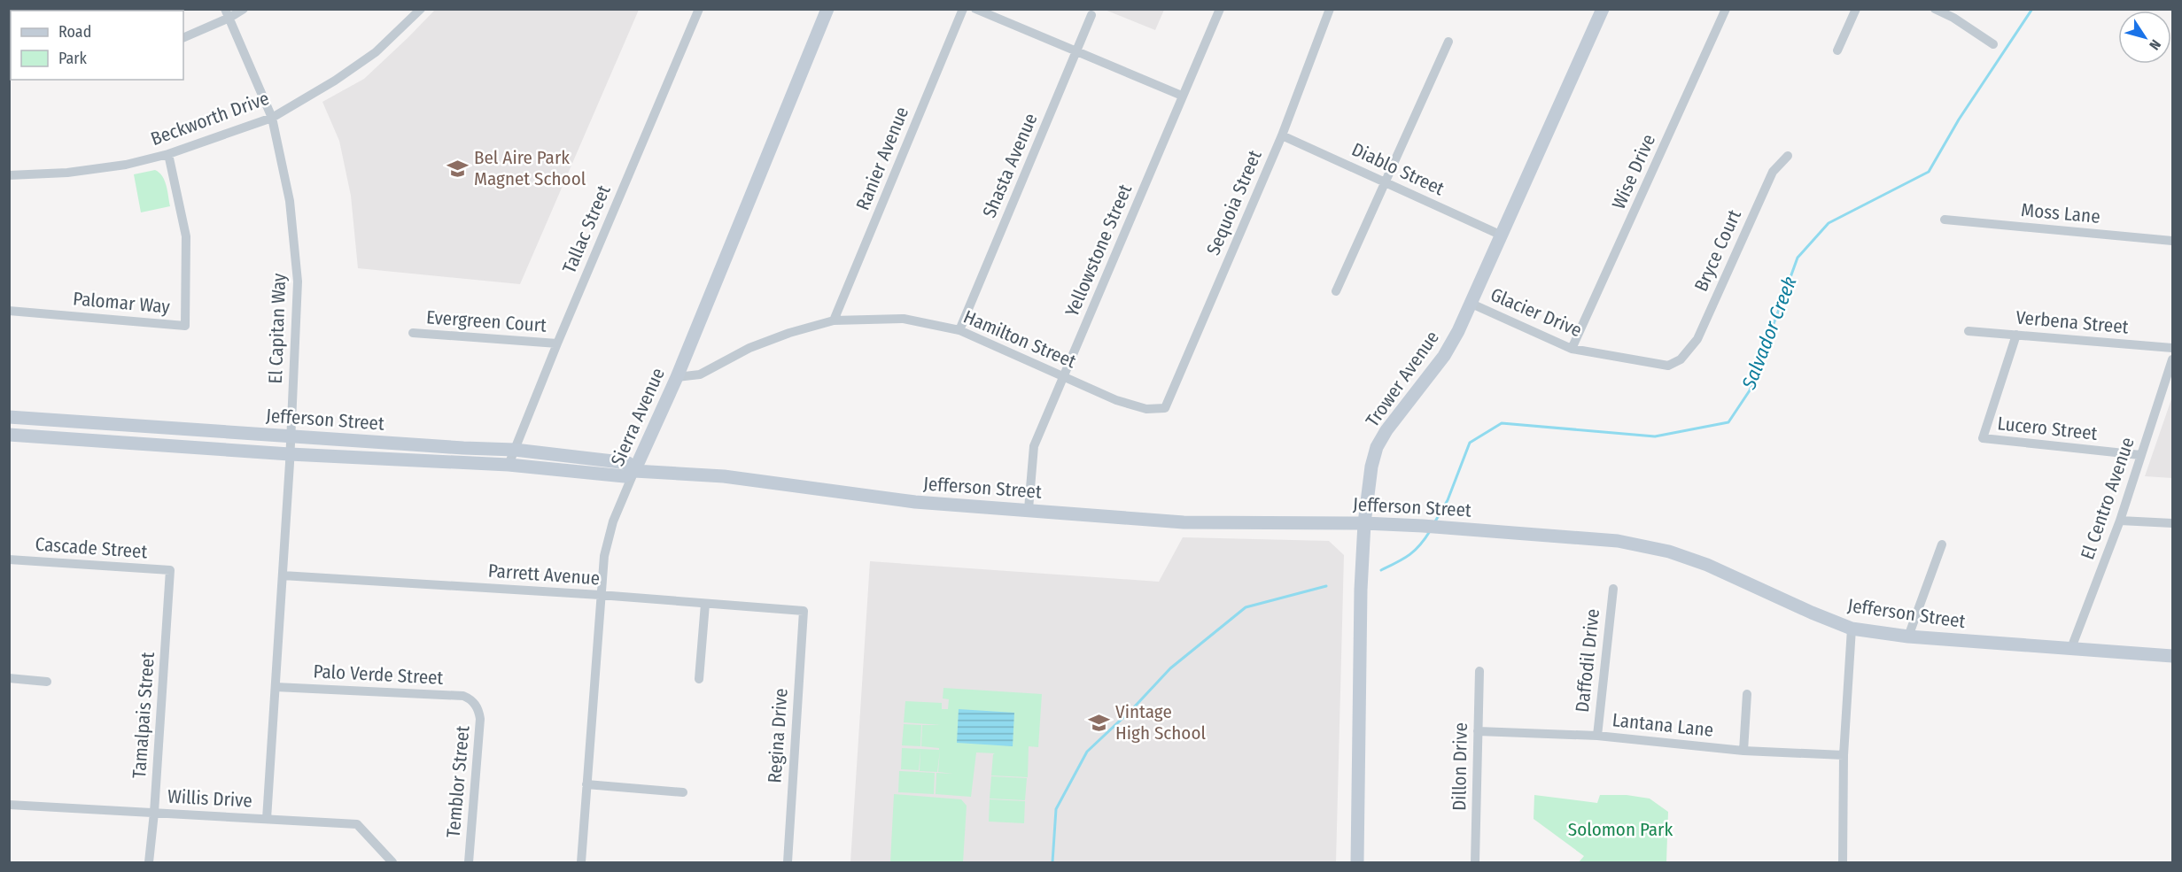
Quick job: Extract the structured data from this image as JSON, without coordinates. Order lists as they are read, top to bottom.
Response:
{
  "streets": {
    "main road": ["Trower Avenue", "Sierra Avenue", "Jefferson Street"],
    "street": [
      "Beckworth Drive",
      "Ranier Avenue",
      "Shasta Avenue",
      "Diablo Street",
      "Wise Drive",
      "Sequoia Street",
      "Moss Lane",
      "Tallac Street",
      "Yellowstone Street",
      "Bryce Court",
      "Palomar Way",
      "Glacier Drive",
      "Evergreen Court",
      "Verbena Street",
      "El Capitan Way",
      "Hamilton Street",
      "Lucero Street",
      "El Centro Avenue",
      "Cascade Street",
      "Parrett Avenue",
      "Daffodil Drive",
      "Palo Verde Street",
      "Tamalpais Street",
      "Lantana Lane",
      "Regina Drive",
      "Dillon Drive",
      "Temblor Street",
      "Willis Drive"
    ]
  },
  "crossings": [
    ["Beckworth Drive", "Palomar Way"],
    ["Beckworth Drive", "El Capitan Way"],
    ["Ranier Avenue", "Hamilton Street"],
    ["Shasta Avenue", "Hamilton Street"],
    ["Diablo Street", "Sequoia Street"],
    ["Diablo Street", "Trower Avenue"],
    ["Wise Drive", "Glacier Drive"],
    ["Sequoia Street", "Hamilton Street"],
    ["Tallac Street", "Evergreen Court"],
    ["Tallac Street", "Jefferson Street"],
    ["Yellowstone Street", "Hamilton Street"],
    ["Yellowstone Street", "Jefferson Street"],
    ["Bryce Court", "Glacier Drive"],
    ["Glacier Drive", "Trower Avenue"],
    ["Verbena Street", "Lucero Street"],
    ["El Capitan Way", "Jefferson Street"],
    ["El Capitan Way", "Parrett Avenue"],
    ["El Capitan Way", "Palo Verde Street"],
    ["El Capitan Way", "Willis Drive"],
    ["Hamilton Street", "Sierra Avenue"],
    ["Trower Avenue", "Jefferson Street"],
    ["Sierra Avenue", "Jefferson Street"],
    ["Sierra Avenue", "Parrett Avenue"],
    ["Jefferson Street", "El Centro Avenue"],
    ["Lucero Street", "El Centro Avenue"],
    ["Cascade Street", "Tamalpais Street"],
    ["Parrett Avenue", "Regina Drive"],
    ["Daffodil Drive", "Lantana Lane"],
    ["Palo Verde Street", "Temblor Street"],
    ["Tamalpais Street", "Willis Drive"],
    ["Lantana Lane", "Dillon Drive"]
  ],
  "water": ["Salvador Creek"],
  "parks": ["Solomon Park"],
  "places": {
    "school or university": ["Bel Aire Park Magnet School", "Vintage High School"]
  },
  "legend": ["Road", "Park"],
  "north": "bottom right"
}
